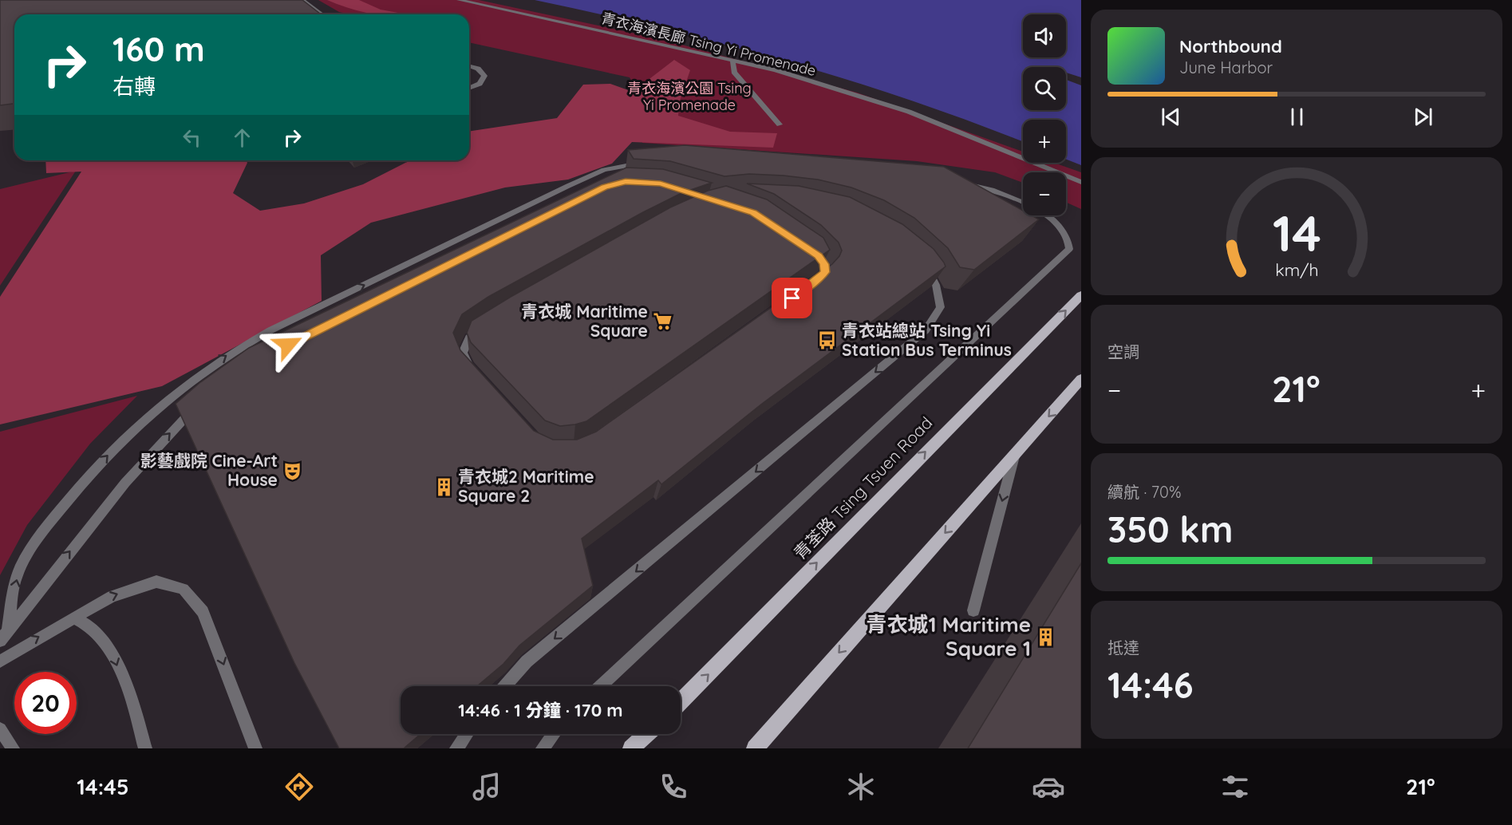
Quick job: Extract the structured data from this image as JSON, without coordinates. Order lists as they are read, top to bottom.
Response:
{
  "streets": {
    "main road": ["青荃路 Tsing Tsuen Road"],
    "street": ["青衣海濱長廊 Tsing Yi Promenade"]
  },
  "parks": ["青衣海濱公園 Tsing Yi Promenade"],
  "places": {
    "supermarket": ["青衣城 Maritime Square"],
    "bus stop": ["青衣站總站 Tsing Yi Station Bus Terminus"],
    "theatre": ["影藝戲院 Cine-Art House"],
    "building": ["青衣城2 Maritime Square 2", "青衣城1 Maritime Square 1"]
  },
  "page": {
    "map_buttons": ["+", "−"],
    "turn": ["160 m", "右轉"],
    "song": ["Northbound", "June Harbor"],
    "tile": [
      "空調",
      ["續航 · 70%", "350 km"],
      ["抵達", "14:46"]
    ],
    "heat": ["−", "21°", "+"],
    "limit": "20",
    "trip": "14:46 · 1 分鐘 · 170 m",
    "tabs": ["14:45", "21°"],
    "gauge": ["14", "km/h"]
  }
}
